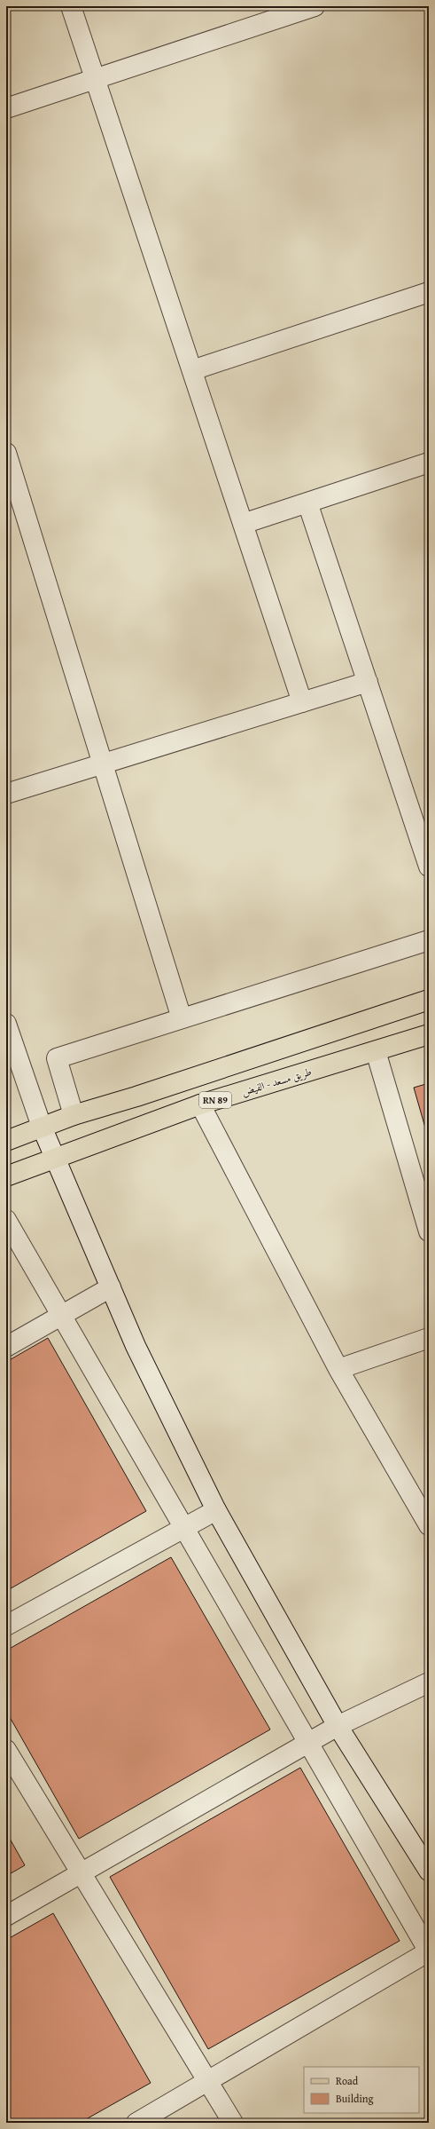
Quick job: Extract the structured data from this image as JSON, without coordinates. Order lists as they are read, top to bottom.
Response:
{
  "streets": {
    "main road": ["طريق مسعد - الفيض", "RN 89"]
  },
  "legend": ["Road", "Building"]
}
